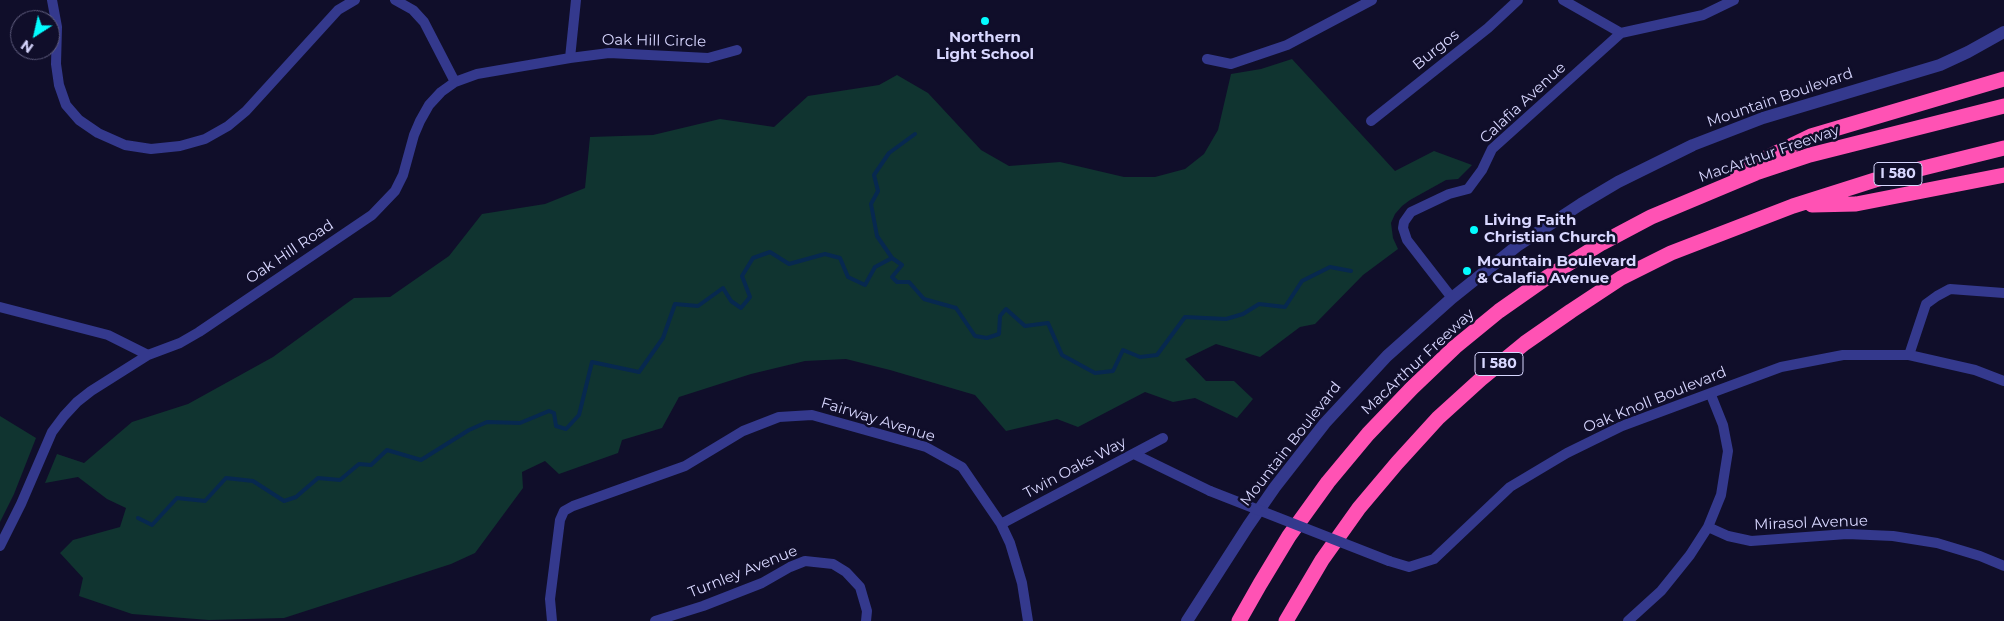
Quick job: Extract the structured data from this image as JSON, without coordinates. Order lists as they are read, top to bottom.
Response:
{
  "streets": {
    "highway": ["MacArthur Freeway", "I 580"],
    "street": [
      "Oak Hill Circle",
      "Burgos",
      "Mountain Boulevard",
      "Calafia Avenue",
      "Oak Hill Road",
      "Oak Knoll Boulevard",
      "Fairway Avenue",
      "Twin Oaks Way",
      "Mirasol Avenue",
      "Turnley Avenue"
    ]
  },
  "crossings": [
    ["Oak Hill Circle", "Oak Hill Road"],
    ["Mountain Boulevard", "Calafia Avenue"],
    ["Oak Knoll Boulevard", "Twin Oaks Way"],
    ["Fairway Avenue", "Twin Oaks Way"]
  ],
  "places": ["Northern Light School", "Living Faith Christian Church", "Mountain Boulevard & Calafia Avenue"],
  "north": "bottom left"
}
